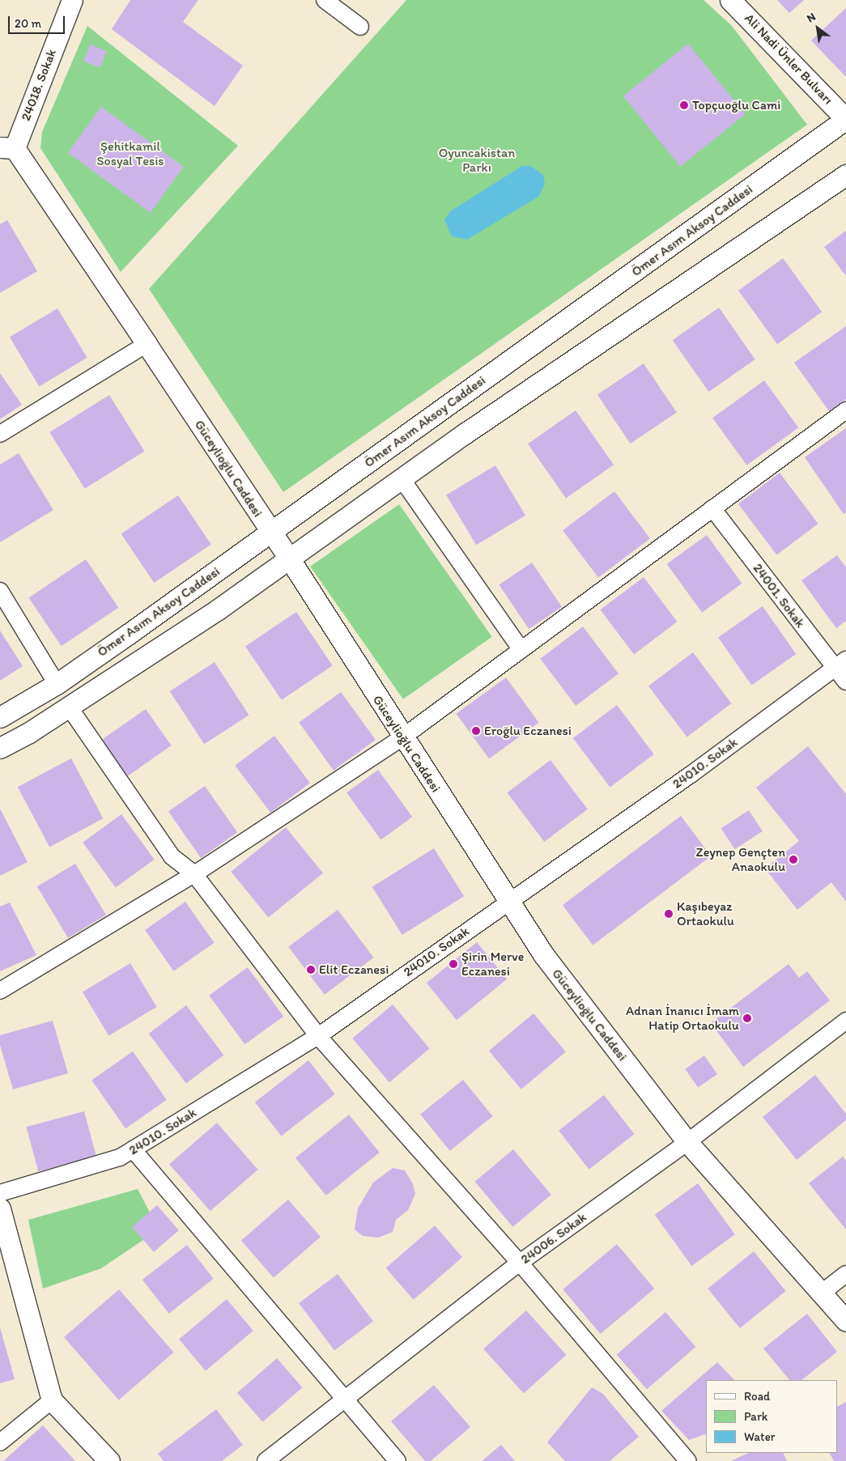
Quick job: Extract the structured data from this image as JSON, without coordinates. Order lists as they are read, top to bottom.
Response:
{
  "streets": {
    "street": [
      "Ali Nadi Ünler Bulvarı",
      "24018. Sokak",
      "Ömer Asım Aksoy Caddesi",
      "Güceylioğlu Caddesi",
      "24001. Sokak",
      "24010. Sokak",
      "24006. Sokak"
    ]
  },
  "crossings": [
    ["Ali Nadi Ünler Bulvarı", "Ömer Asım Aksoy Caddesi"],
    ["24018. Sokak", "Güceylioğlu Caddesi"],
    ["Ömer Asım Aksoy Caddesi", "Güceylioğlu Caddesi"],
    ["Güceylioğlu Caddesi", "24010. Sokak"],
    ["Güceylioğlu Caddesi", "24006. Sokak"],
    ["24001. Sokak", "24010. Sokak"]
  ],
  "parks": ["Şehitkamil Sosyal Tesis", "Oyuncakistan Parkı"],
  "places": [
    "Topçuoğlu Cami",
    "Eroğlu Eczanesi",
    "Zeynep Gençten Anaokulu",
    "Kaşıbeyaz Ortaokulu",
    "Şirin Merve Eczanesi",
    "Elit Eczanesi",
    "Adnan İnanıcı İmam Hatip Ortaokulu"
  ],
  "legend": ["Road", "Park", "Water"],
  "scale_bar": "20 m",
  "north": "top left"
}
